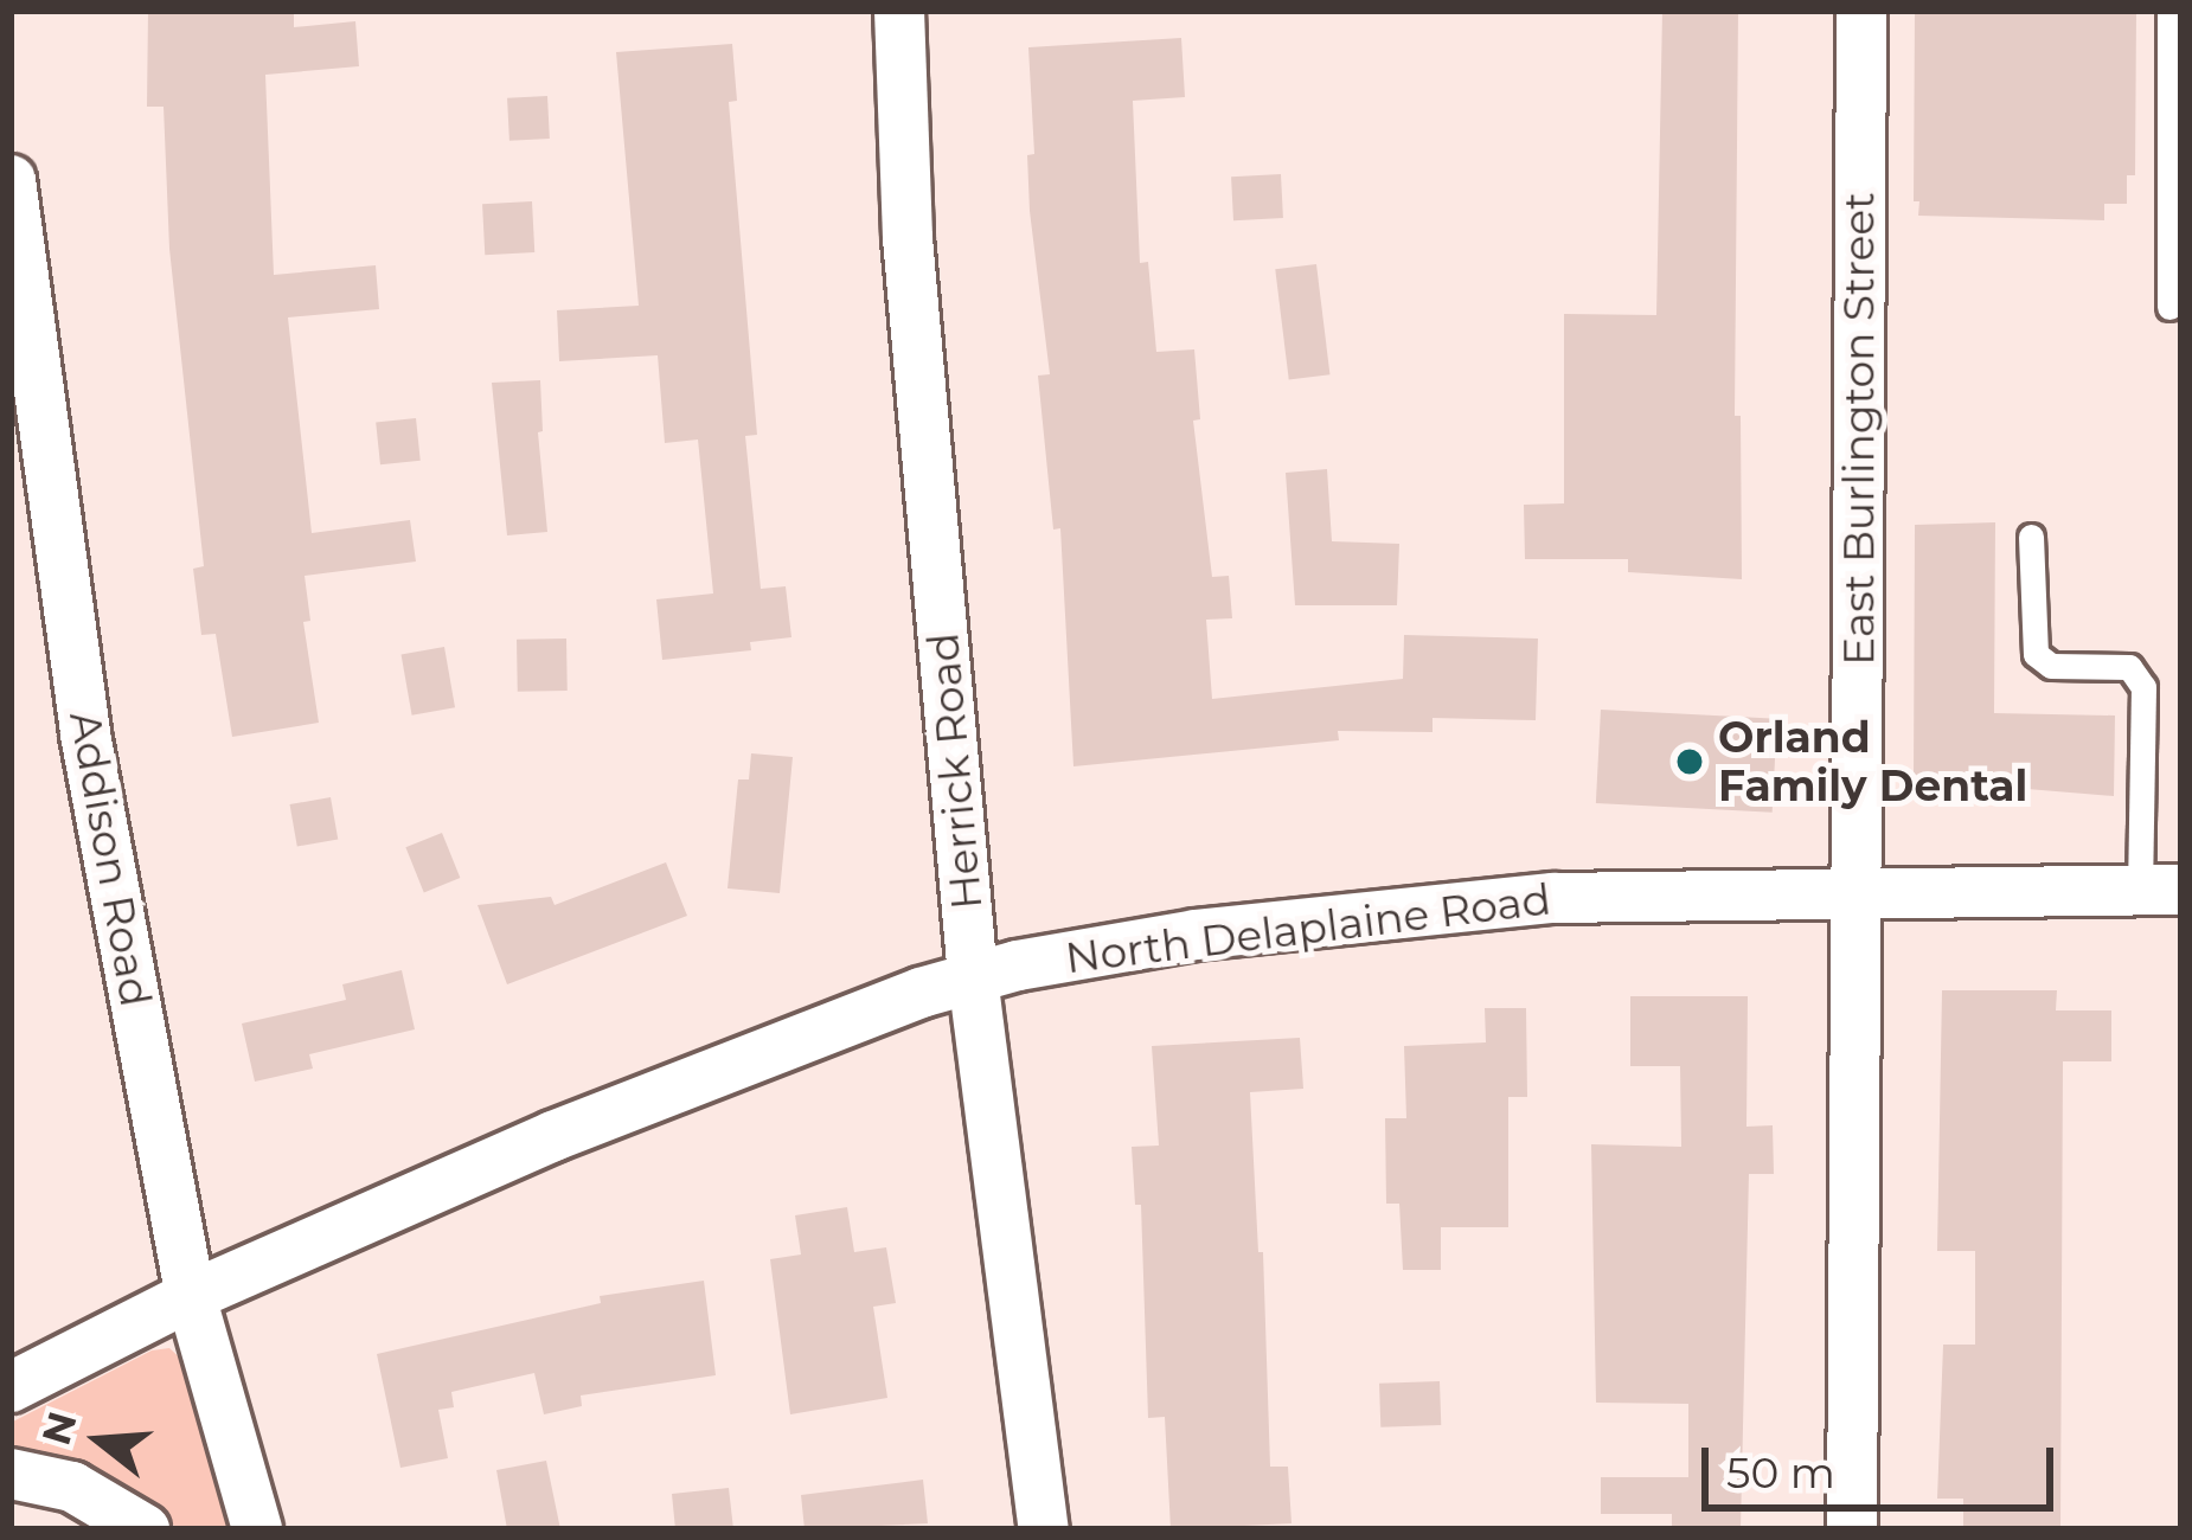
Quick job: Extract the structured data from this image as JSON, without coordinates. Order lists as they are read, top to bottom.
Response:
{
  "streets": {
    "street": [
      "East Burlington Street",
      "Herrick Road",
      "Addison Road",
      "North Delaplaine Road"
    ]
  },
  "crossings": [
    ["East Burlington Street", "North Delaplaine Road"],
    ["Herrick Road", "North Delaplaine Road"],
    ["Addison Road", "North Delaplaine Road"]
  ],
  "places": ["Orland Family Dental"],
  "scale_bar": "50 m",
  "north": "left"
}
